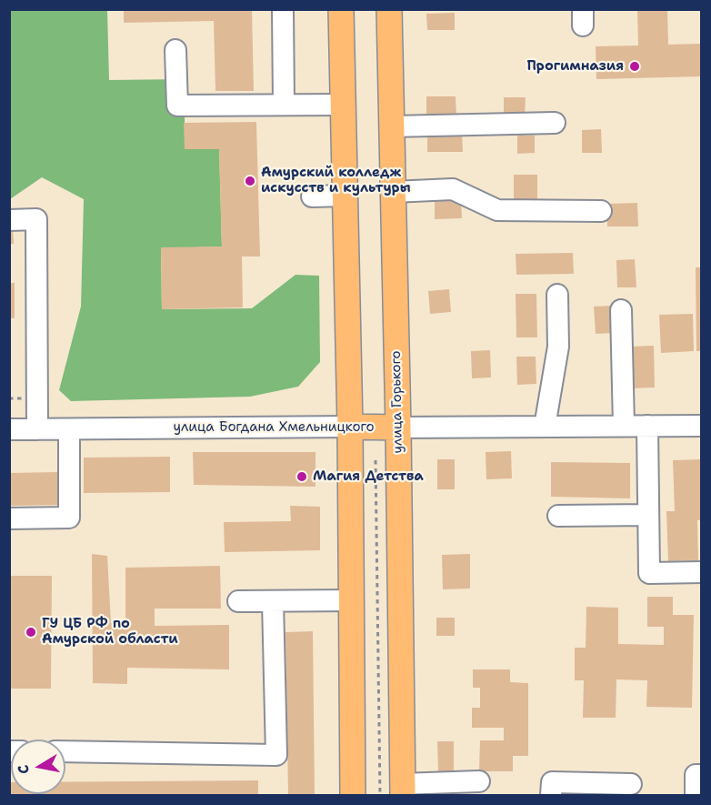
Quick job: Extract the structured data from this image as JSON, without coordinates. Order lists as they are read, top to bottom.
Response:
{
  "streets": {
    "main road": ["улица Горького", "улица Богдана Хмельницкого"]
  },
  "crossings": [
    ["улица Горького", "улица Богдана Хмельницкого"]
  ],
  "places": [
    "Прогимназия",
    "Амурский колледж искусств и культуры",
    "Магия Детства",
    "ГУ ЦБ РФ по Амурской области"
  ],
  "north": "left"
}
